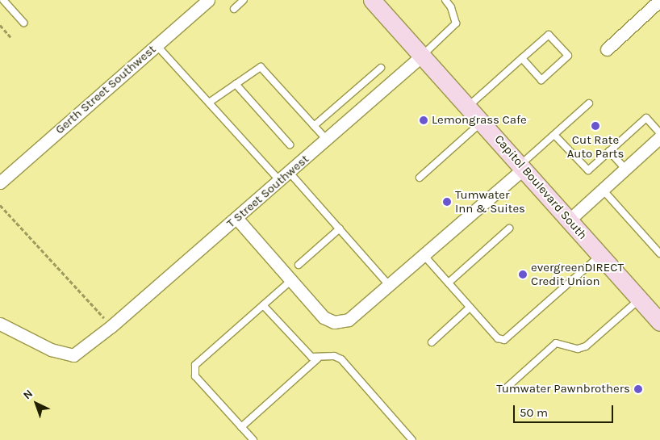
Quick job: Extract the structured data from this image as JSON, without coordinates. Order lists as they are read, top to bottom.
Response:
{
  "streets": {
    "main road": ["Capitol Boulevard South"],
    "street": ["Gerth Street Southwest", "T Street Southwest"]
  },
  "crossings": [
    ["Capitol Boulevard South", "T Street Southwest"]
  ],
  "places": [
    "Lemongrass Cafe",
    "Cut Rate Auto Parts",
    "Tumwater Inn & Suites",
    "evergreenDIRECT Credit Union",
    "Tumwater Pawnbrothers"
  ],
  "scale_bar": "50 m",
  "north": "top left"
}
